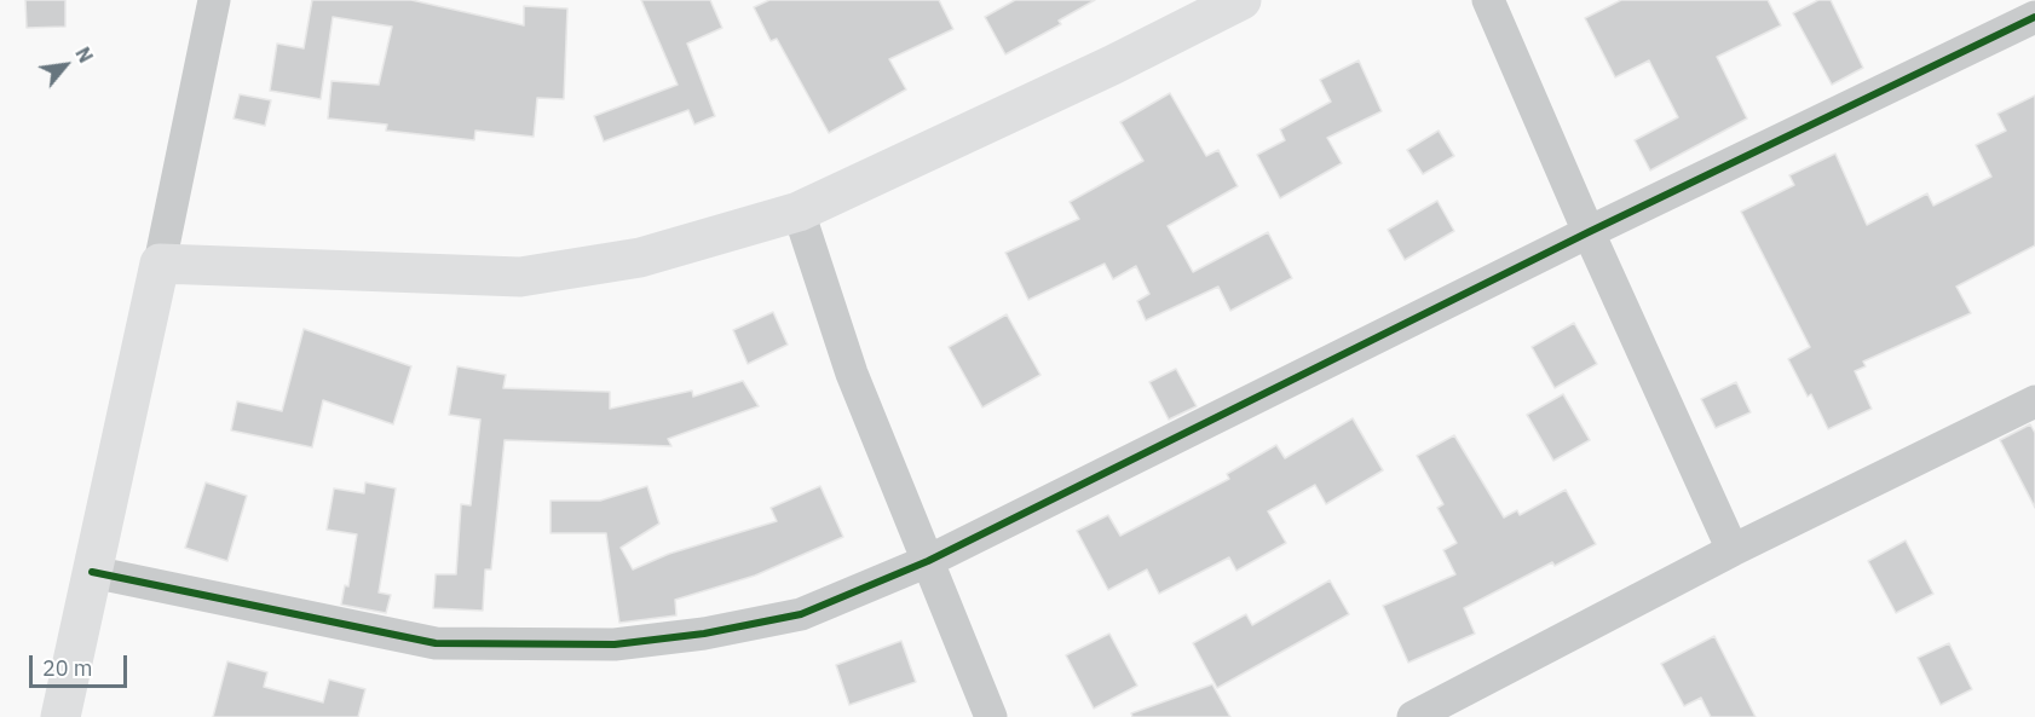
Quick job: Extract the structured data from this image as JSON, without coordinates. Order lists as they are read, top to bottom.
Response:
{
  "scale_bar": "20 m",
  "north": "top right"
}
